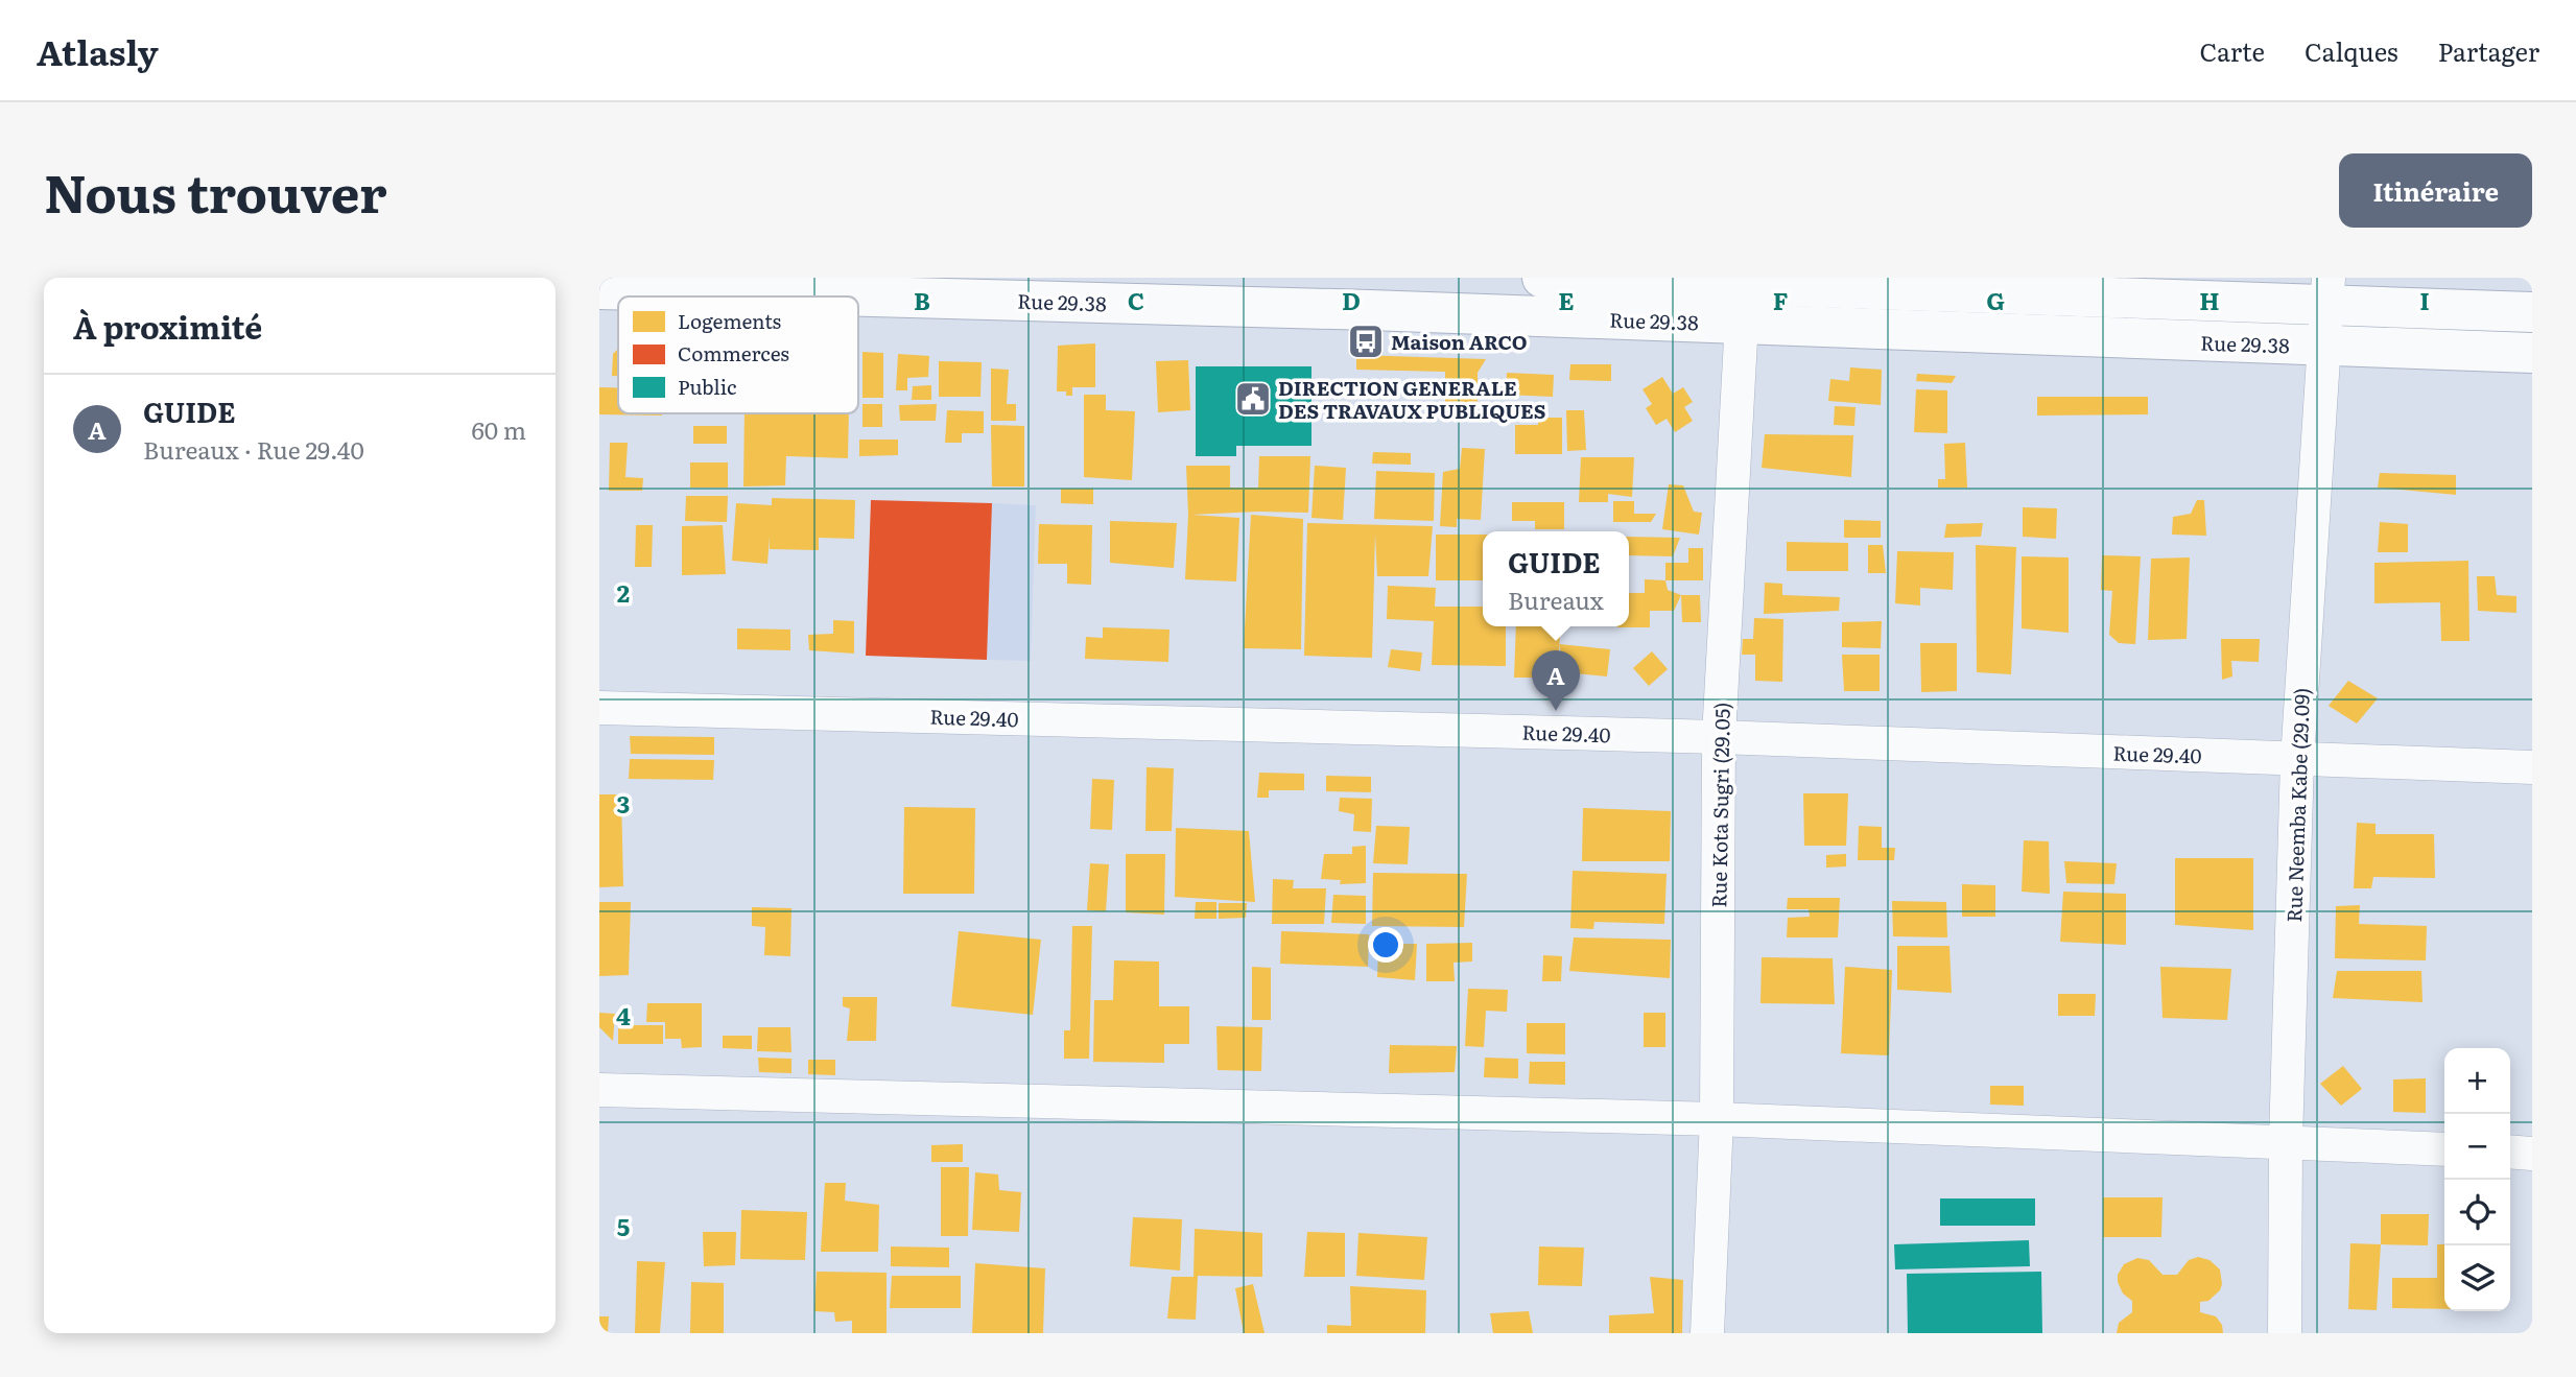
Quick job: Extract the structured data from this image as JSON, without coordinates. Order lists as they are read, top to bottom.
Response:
{
  "streets": {
    "main road": ["Rue 29.38"],
    "street": ["Rue 29.40", "Rue Kota Sugri (29.05)", "Rue Neemba Kabe (29.09)"]
  },
  "crossings": [
    ["Rue 29.38", "Rue Kota Sugri (29.05)"],
    ["Rue 29.38", "Rue Neemba Kabe (29.09)"],
    ["Rue 29.40", "Rue Kota Sugri (29.05)"],
    ["Rue 29.40", "Rue Neemba Kabe (29.09)"]
  ],
  "places": {
    "bus stop": ["Maison ARCO"],
    "public building": ["DIRECTION GENERALE DES TRAVAUX PUBLIQUES"]
  },
  "legend": ["Logements", "Commerces", "Public"],
  "page": {
    "header": "Atlasly",
    "nav": ["Carte", "Calques", "Partager"],
    "title": "Nous trouver",
    "buttons": "Itinéraire",
    "heading": "À proximité",
    "list": [
      {
        "mark": "A",
        "name": "GUIDE",
        "note": "Bureaux · Rue 29.40",
        "value": "60 m"
      }
    ],
    "popup": ["GUIDE", "Bureaux"],
    "pins": "A",
    "map_buttons": ["+", "−"]
  },
  "grid": {
    "columns": [
      "B",
      "C",
      "D",
      "E",
      "F",
      "G",
      "H",
      "I"
    ],
    "rows": [
      "2",
      "3",
      "4",
      "5"
    ]
  }
}
